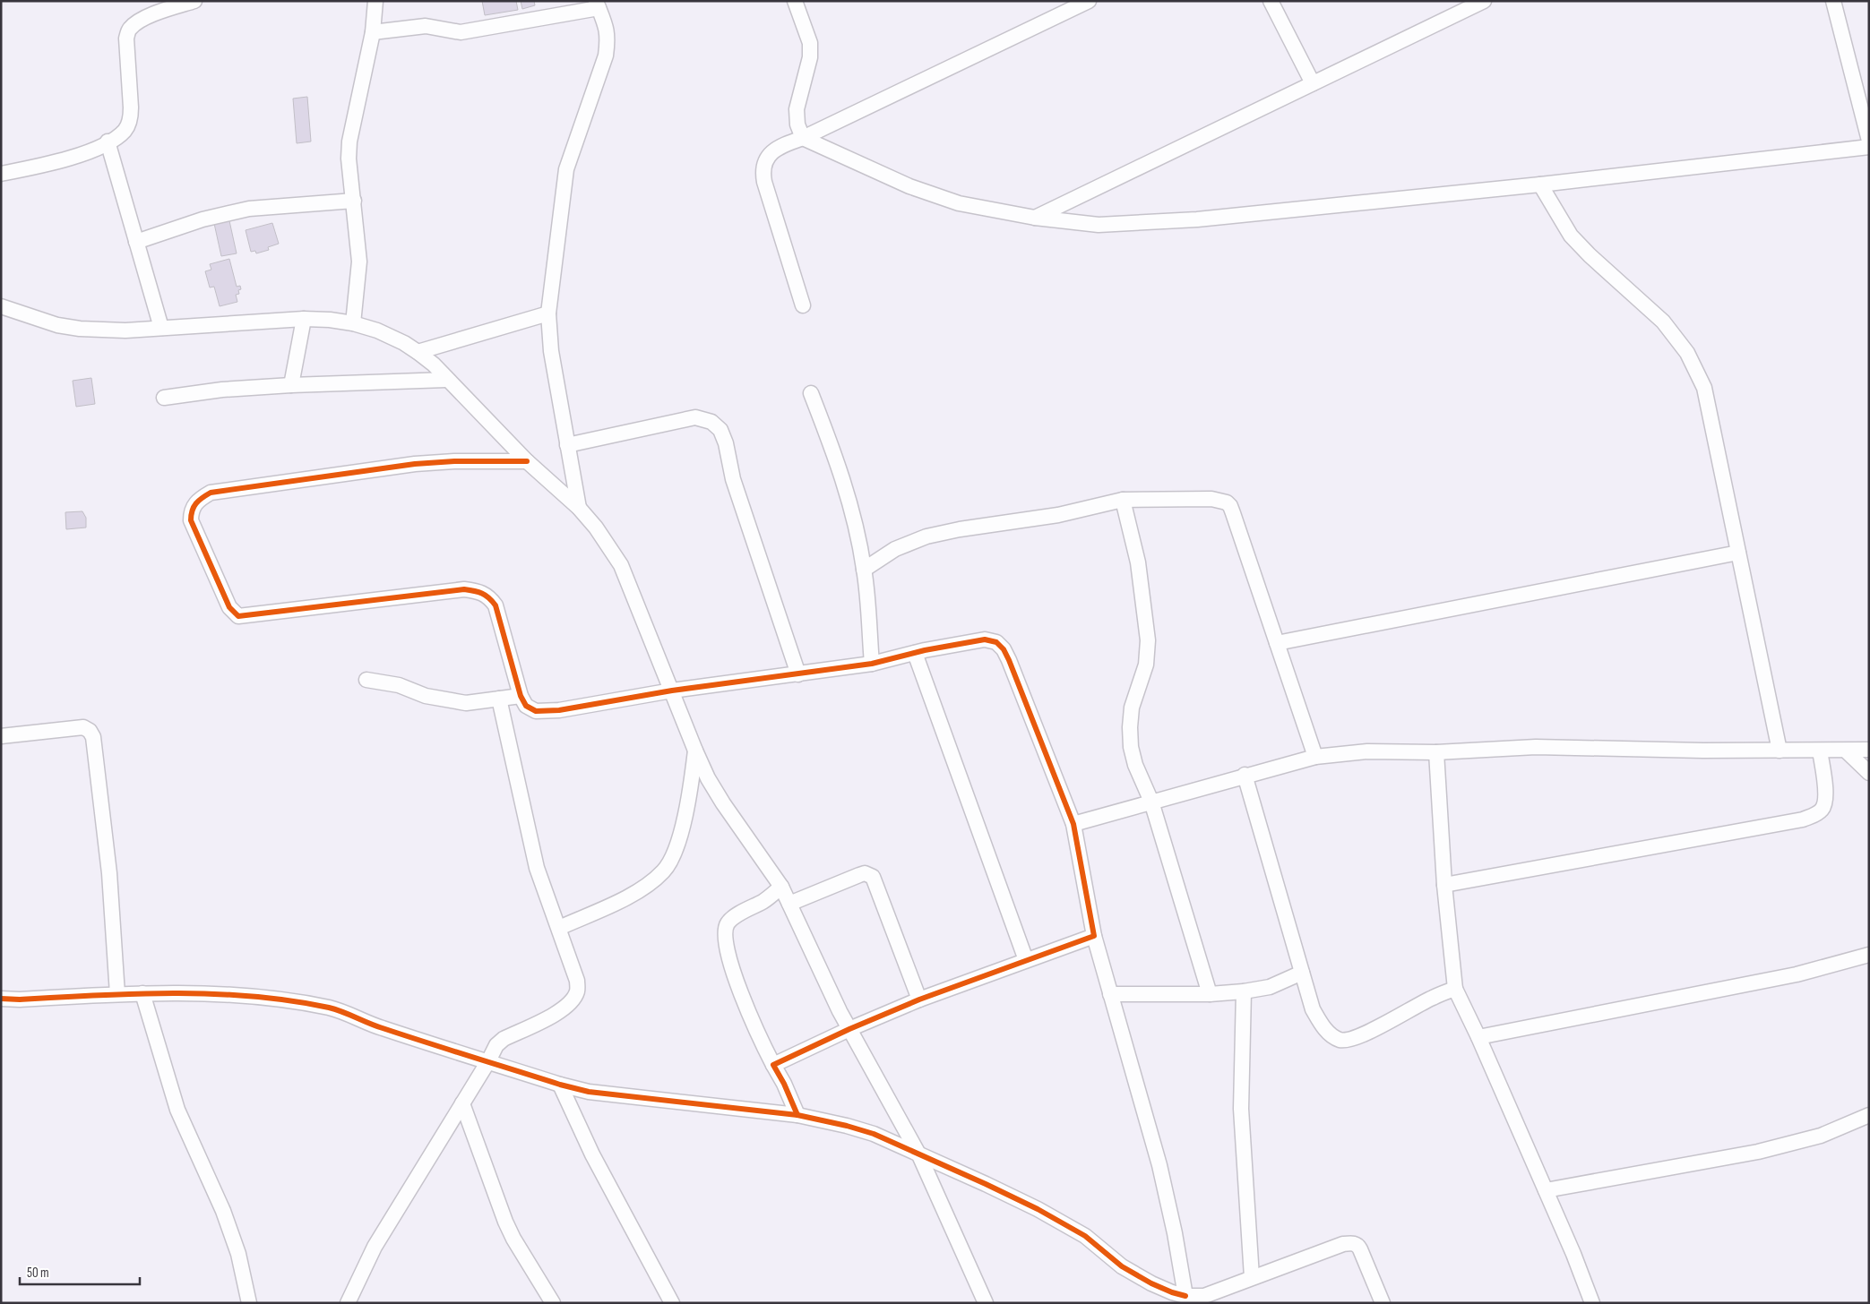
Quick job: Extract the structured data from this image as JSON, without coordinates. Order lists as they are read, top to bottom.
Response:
{
  "scale_bar": "50 m"
}
